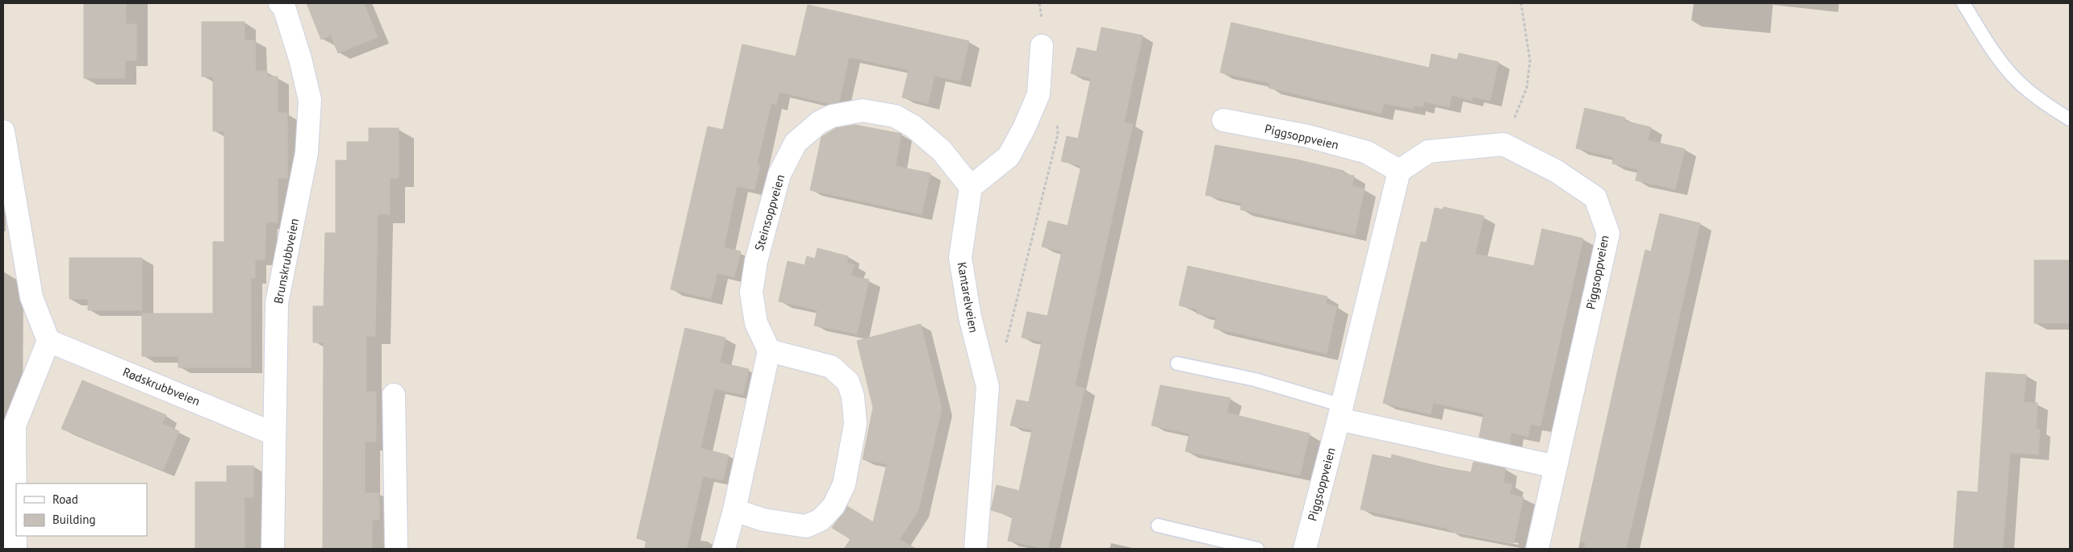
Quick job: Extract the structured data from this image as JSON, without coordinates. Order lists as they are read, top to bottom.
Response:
{
  "streets": {
    "street": [
      "Piggsoppveien",
      "Steinsoppveien",
      "Brunskrubbveien",
      "Kantarelveien",
      "Rødskrubbveien"
    ]
  },
  "crossings": [
    ["Steinsoppveien", "Kantarelveien"],
    ["Brunskrubbveien", "Rødskrubbveien"]
  ],
  "legend": ["Road", "Building"]
}
